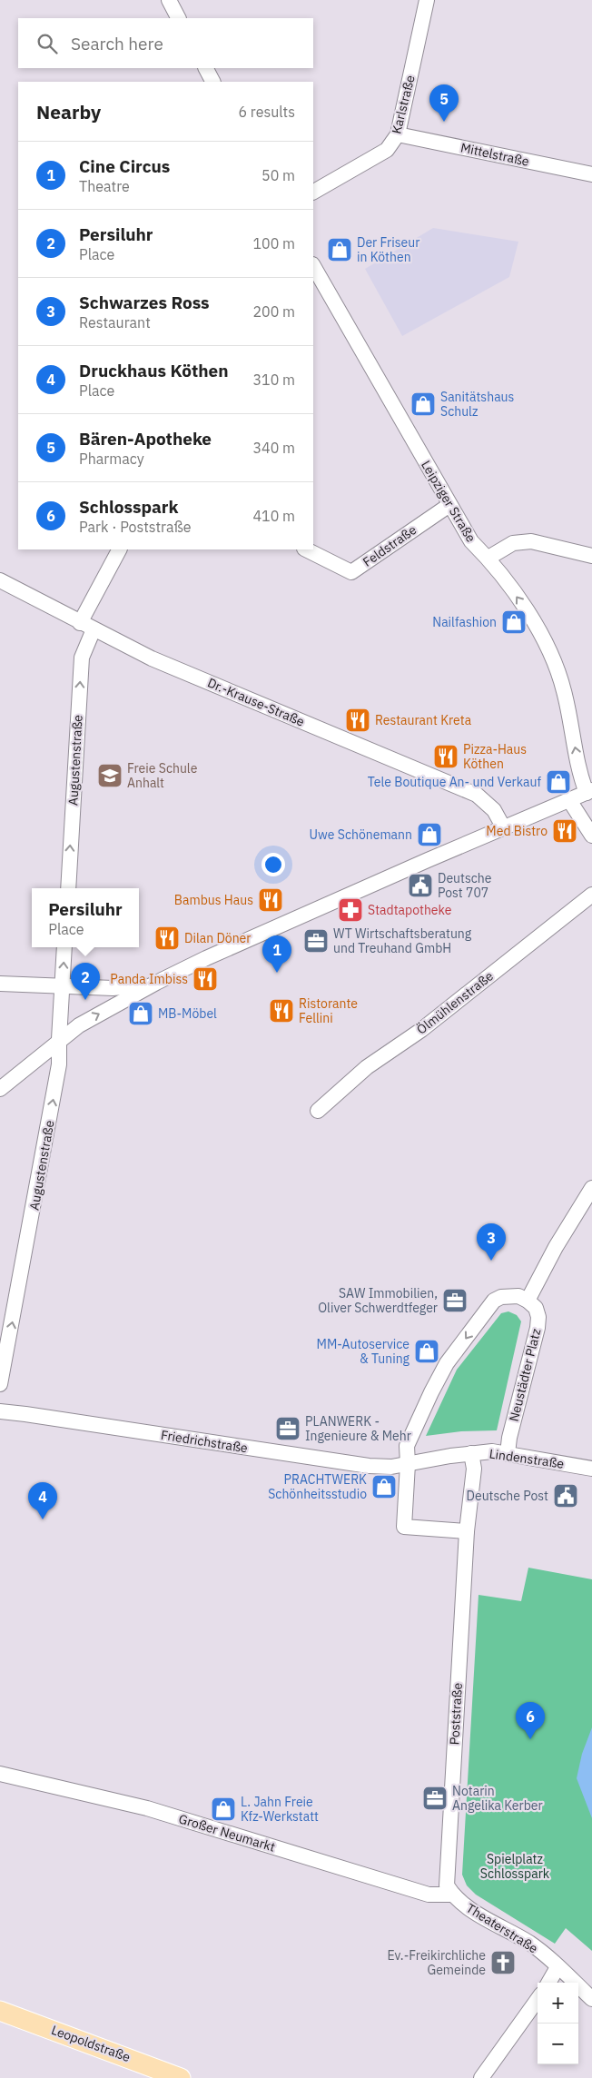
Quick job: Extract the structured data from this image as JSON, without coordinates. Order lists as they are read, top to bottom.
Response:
{
  "streets": {
    "main road": ["Leopoldstraße"],
    "street": [
      "Karlstraße",
      "Mittelstraße",
      "Leipziger Straße",
      "Feldstraße",
      "Dr.-Krause-Straße",
      "Augustenstraße",
      "Ölmühlenstraße",
      "Neustädter Platz",
      "Friedrichstraße",
      "Lindenstraße",
      "Poststraße",
      "Großer Neumarkt",
      "Theaterstraße"
    ]
  },
  "crossings": [
    ["Karlstraße", "Mittelstraße"],
    ["Leipziger Straße", "Feldstraße"],
    ["Dr.-Krause-Straße", "Augustenstraße"],
    ["Neustädter Platz", "Lindenstraße"],
    ["Friedrichstraße", "Lindenstraße"],
    ["Lindenstraße", "Poststraße"],
    ["Poststraße", "Großer Neumarkt"],
    ["Poststraße", "Theaterstraße"],
    ["Großer Neumarkt", "Theaterstraße"]
  ],
  "one_way": ["Leipziger Straße", "Augustenstraße"],
  "parks": ["Spielplatz Schlosspark"],
  "places": {
    "shop": [
      "Der Friseur in Köthen",
      "Sanitätshaus Schulz",
      "Nailfashion",
      "Tele Boutique An- und Verkauf",
      "Uwe Schönemann",
      "MB-Möbel",
      "MM-Autoservice & Tuning",
      "PRACHTWERK Schönheitsstudio",
      "L. Jahn Freie Kfz-Werkstatt"
    ],
    "restaurant": [
      "Restaurant Kreta",
      "Pizza-Haus Köthen",
      "Med Bistro",
      "Bambus Haus",
      "Dilan Döner",
      "Panda Imbiss",
      "Ristorante Fellini"
    ],
    "school or university": ["Freie Schule Anhalt"],
    "public building": ["Deutsche Post 707", "Deutsche Post"],
    "pharmacy": ["Stadtapotheke"],
    "office": [
      "WT Wirtschaftsberatung und Treuhand GmbH",
      "SAW Immobilien, Oliver Schwerdtfeger",
      "PLANWERK - Ingenieure & Mehr",
      "Notarin Angelika Kerber"
    ],
    "church": ["Ev.-Freikirchliche Gemeinde"]
  },
  "page": {
    "search": "Search here",
    "heading": ["Nearby", "6 results"],
    "pins": [
      "5",
      "1",
      "2",
      "3",
      "4",
      "6"
    ],
    "list": [
      {
        "mark": "1",
        "name": "Cine Circus",
        "note": "Theatre",
        "value": "50 m"
      },
      {
        "mark": "2",
        "name": "Persiluhr",
        "note": "Place",
        "value": "100 m"
      },
      {
        "mark": "3",
        "name": "Schwarzes Ross",
        "note": "Restaurant",
        "value": "200 m"
      },
      {
        "mark": "4",
        "name": "Druckhaus Köthen",
        "note": "Place",
        "value": "310 m"
      },
      {
        "mark": "5",
        "name": "Bären-Apotheke",
        "note": "Pharmacy",
        "value": "340 m"
      },
      {
        "mark": "6",
        "name": "Schlosspark",
        "note": "Park · Poststraße",
        "value": "410 m"
      }
    ],
    "popup": ["Persiluhr", "Place"],
    "map_buttons": ["+", "−"]
  }
}
